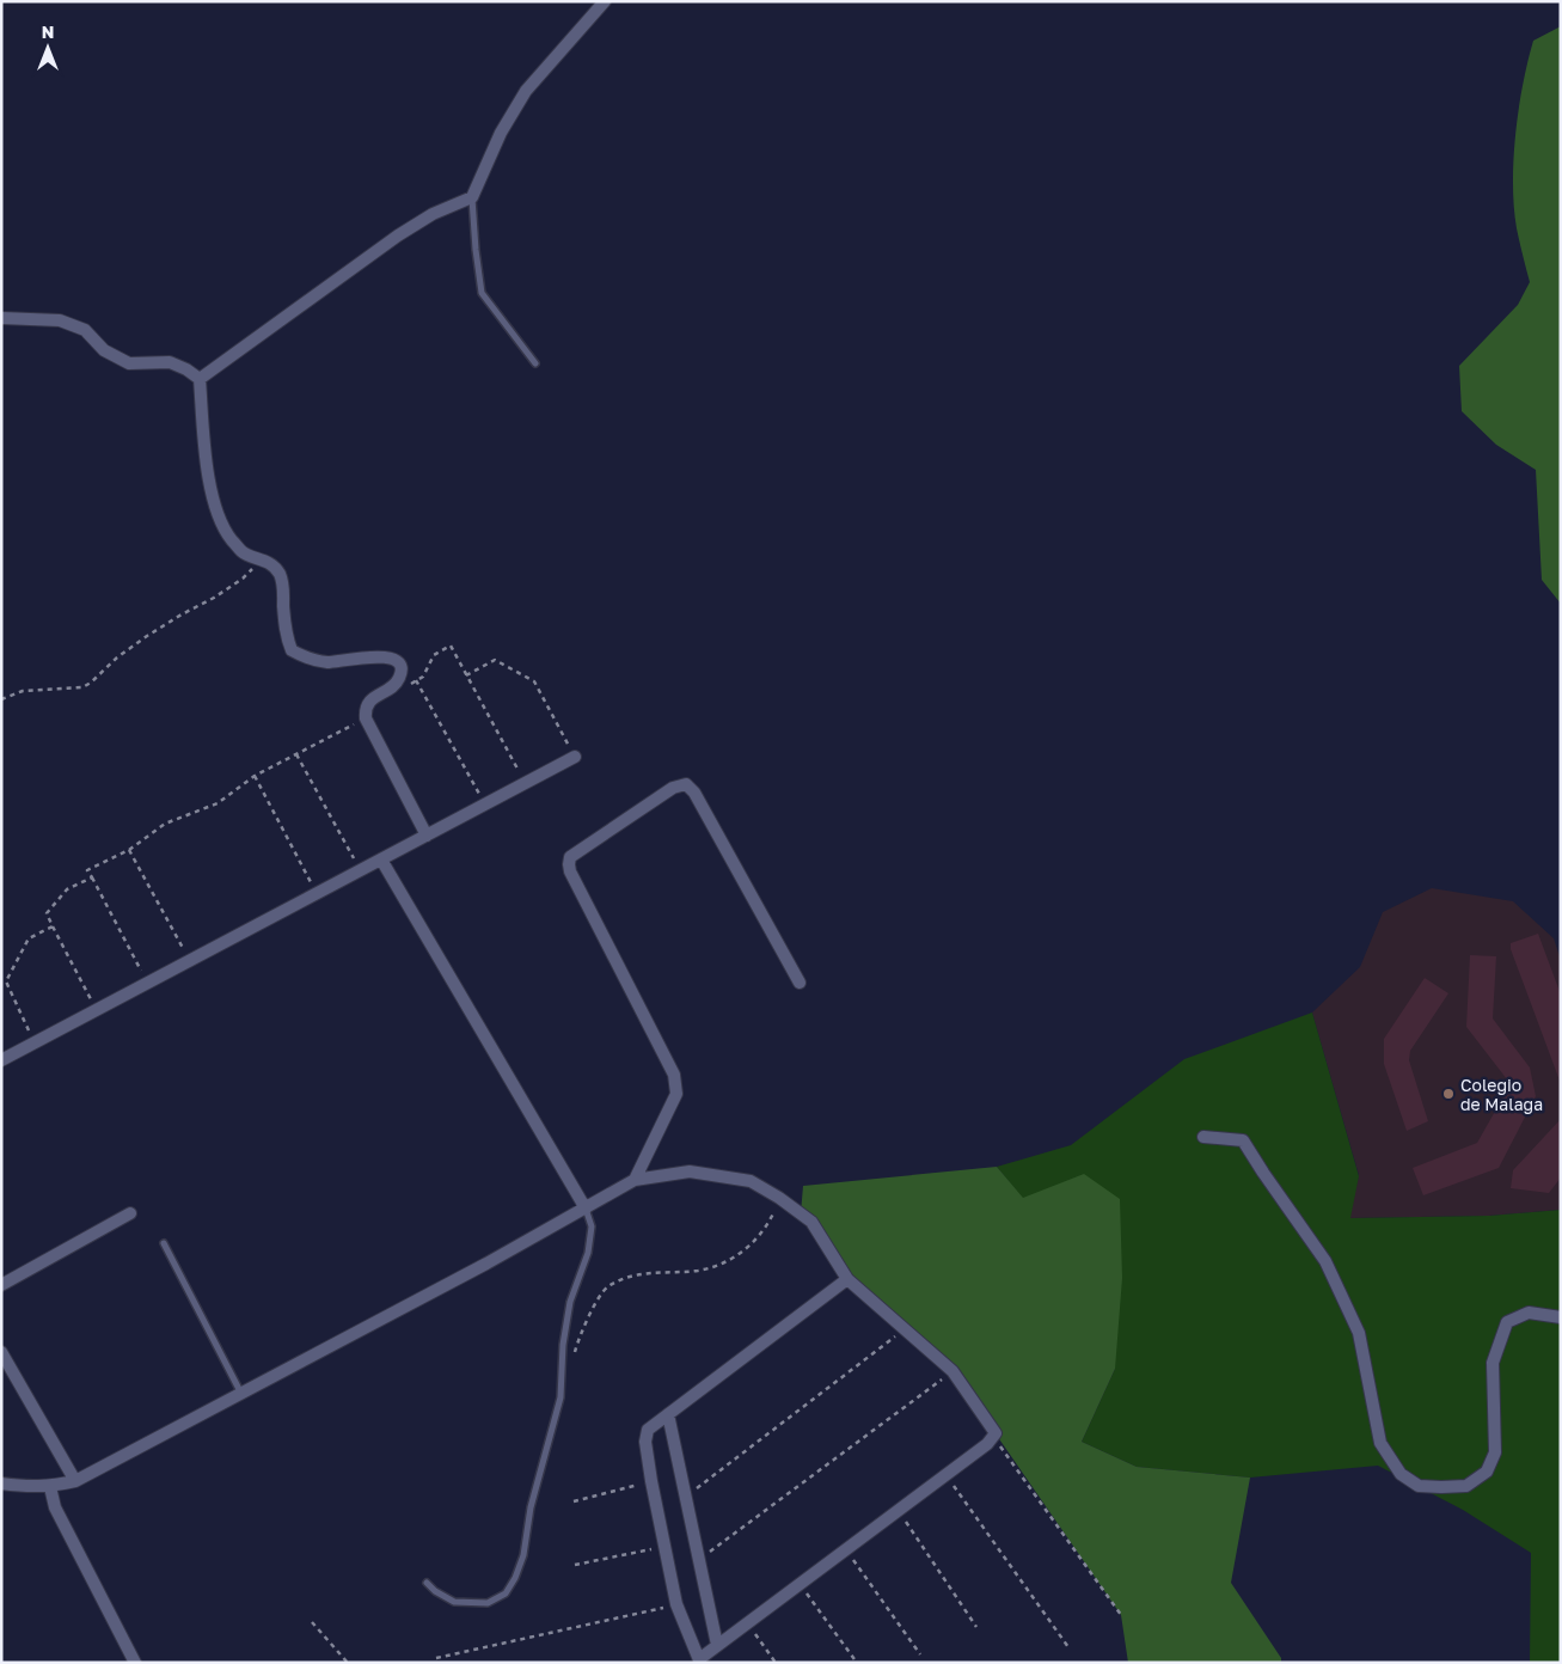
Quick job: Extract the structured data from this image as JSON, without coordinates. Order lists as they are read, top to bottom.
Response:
{
  "places": ["Colegio de Malaga"],
  "north": "top"
}
